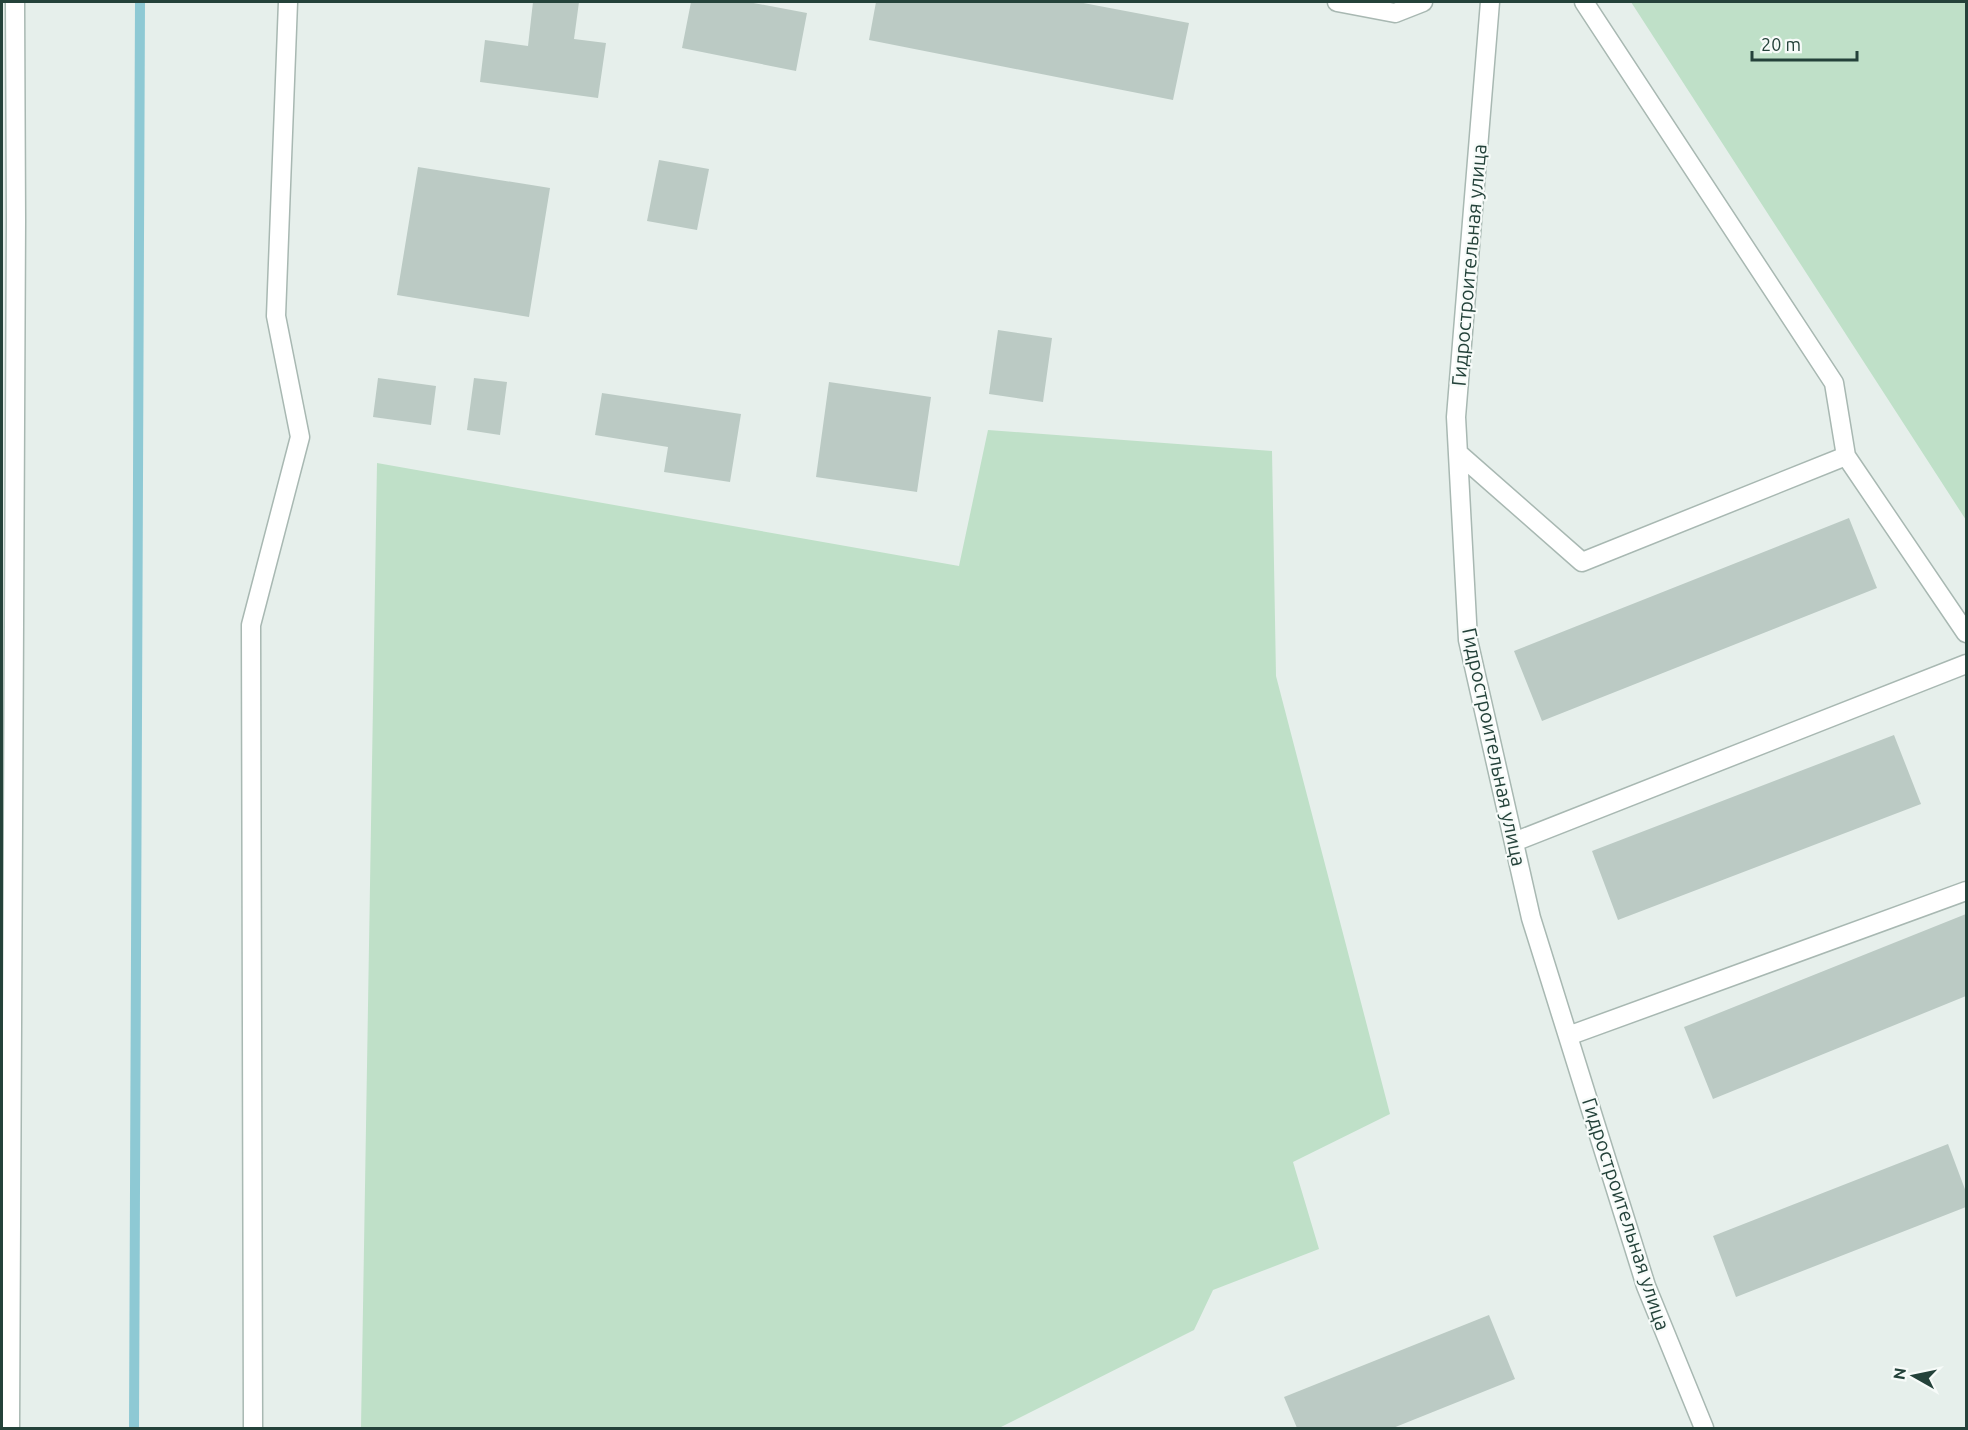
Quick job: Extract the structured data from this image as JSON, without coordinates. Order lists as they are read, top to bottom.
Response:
{
  "streets": {
    "street": ["Гидростроительная улица"]
  },
  "scale_bar": "20 m",
  "north": "left"
}
